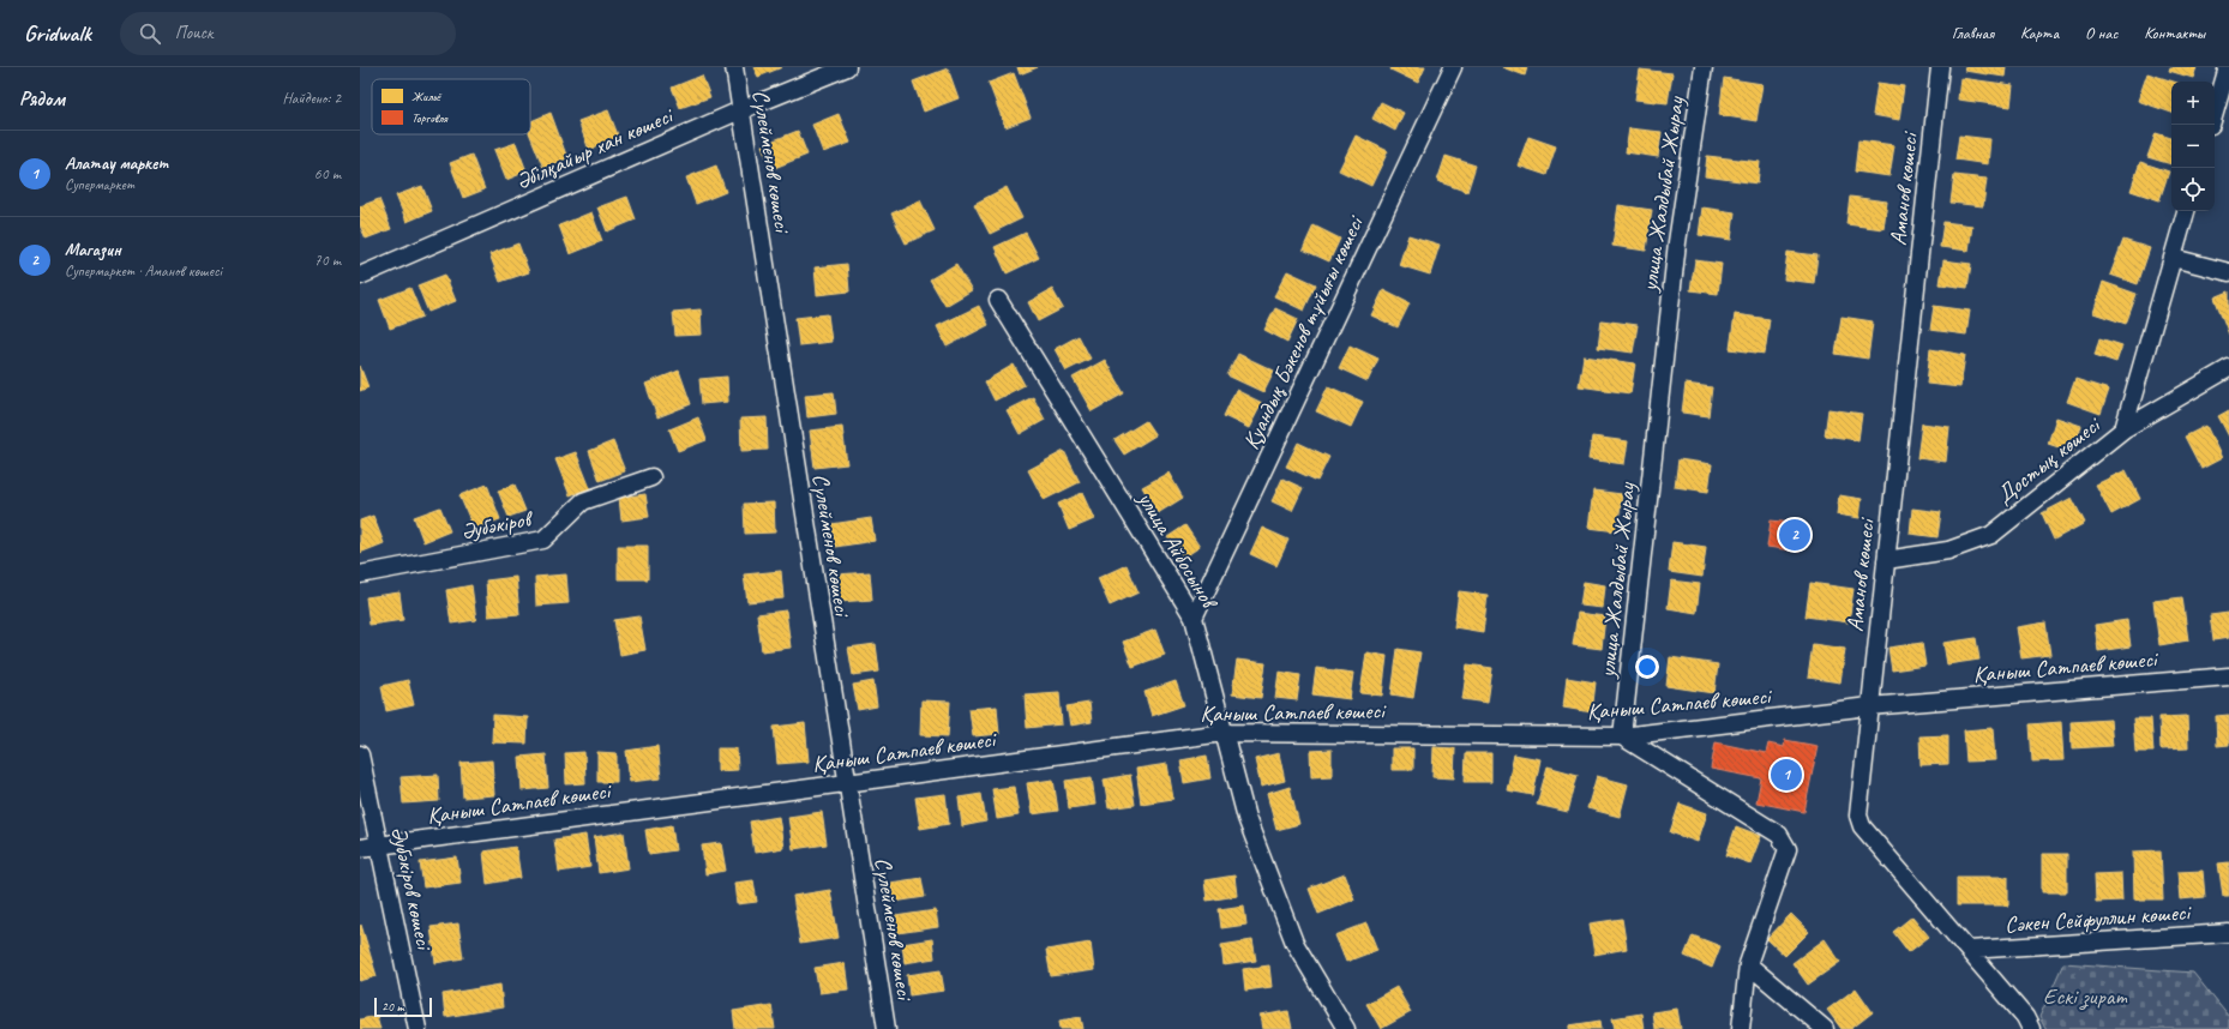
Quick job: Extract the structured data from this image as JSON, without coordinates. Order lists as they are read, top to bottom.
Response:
{
  "streets": {
    "street": [
      "Әбілқайыр хан көшесі",
      "Сүлейменов көшесі",
      "Аманов көшесі",
      "улица Жалдыбай Жырау",
      "Қуандық Бәкенов тұйығы көшесі",
      "Достық көшесі",
      "Әубәкіров",
      "улица Айбосынов",
      "Қаныш Сатпаев көшесі",
      "Әубәкіров көшесі",
      "Сәкен Сейфуллин көшесі"
    ]
  },
  "crossings": [
    ["Әбілқайыр хан көшесі", "Сүлейменов көшесі"],
    ["Сүлейменов көшесі", "Қаныш Сатпаев көшесі"],
    ["Аманов көшесі", "Достық көшесі"],
    ["Аманов көшесі", "Қаныш Сатпаев көшесі"],
    ["Аманов көшесі", "Сәкен Сейфуллин көшесі"],
    ["улица Жалдыбай Жырау", "Қаныш Сатпаев көшесі"],
    ["Қуандық Бәкенов тұйығы көшесі", "улица Айбосынов"],
    ["улица Айбосынов", "Қаныш Сатпаев көшесі"],
    ["Қаныш Сатпаев көшесі", "Әубәкіров көшесі"]
  ],
  "parks": ["Ескі зират"],
  "legend": ["Жильё", "Торговля"],
  "scale_bar": "20 m",
  "page": {
    "header": "Gridwalk",
    "search": "Поиск",
    "nav": [
      "Главная",
      "Карта",
      "О нас",
      "Контакты"
    ],
    "heading": ["Рядом", "Найдено: 2"],
    "map_buttons": ["+", "−"],
    "list": [
      {
        "mark": "1",
        "name": "Алатау маркет",
        "note": "Супермаркет",
        "value": "60 m"
      },
      {
        "mark": "2",
        "name": "Магазин",
        "note": "Супермаркет · Аманов көшесі",
        "value": "70 m"
      }
    ],
    "pins": ["2", "1"],
    "scale": "20 m"
  }
}
